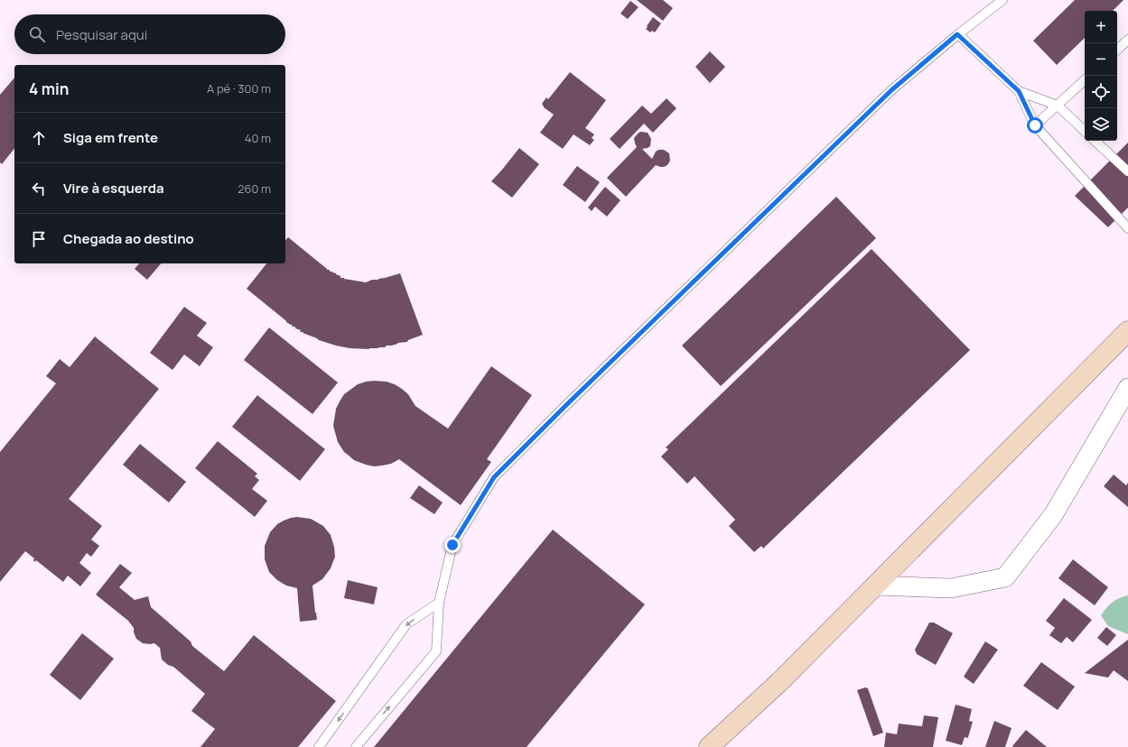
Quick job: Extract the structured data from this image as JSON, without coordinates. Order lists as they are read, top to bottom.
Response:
{
  "page": {
    "map_buttons": ["+", "−"],
    "search": "Pesquisar aqui",
    "heading": ["4 min", "A pé · 300 m"],
    "list": [
      ["Siga em frente", "40 m"],
      ["Vire à esquerda", "260 m"],
      "Chegada ao destino"
    ]
  }
}
